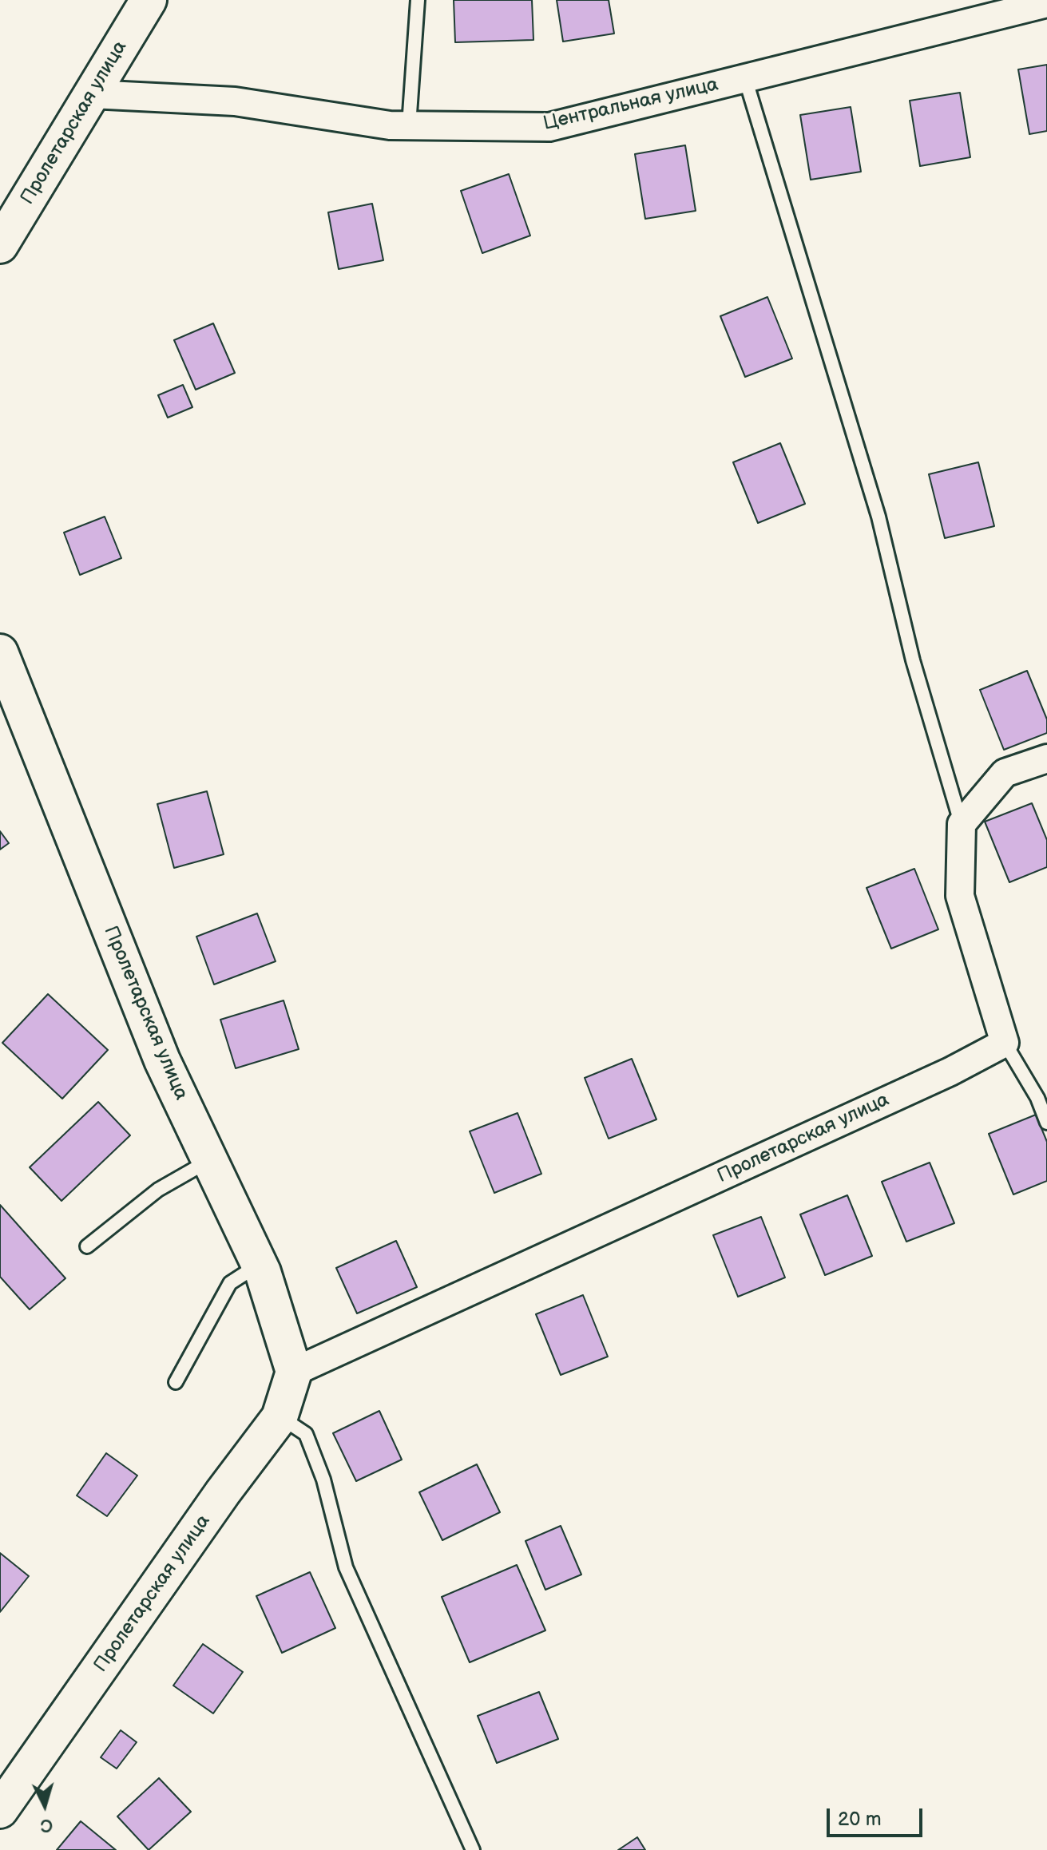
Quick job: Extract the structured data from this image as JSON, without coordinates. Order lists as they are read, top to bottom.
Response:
{
  "streets": {
    "main road": ["Пролетарская улица"],
    "street": ["Центральная улица"]
  },
  "crossings": [
    ["Центральная улица", "Пролетарская улица"]
  ],
  "scale_bar": "20 m",
  "north": "bottom"
}
